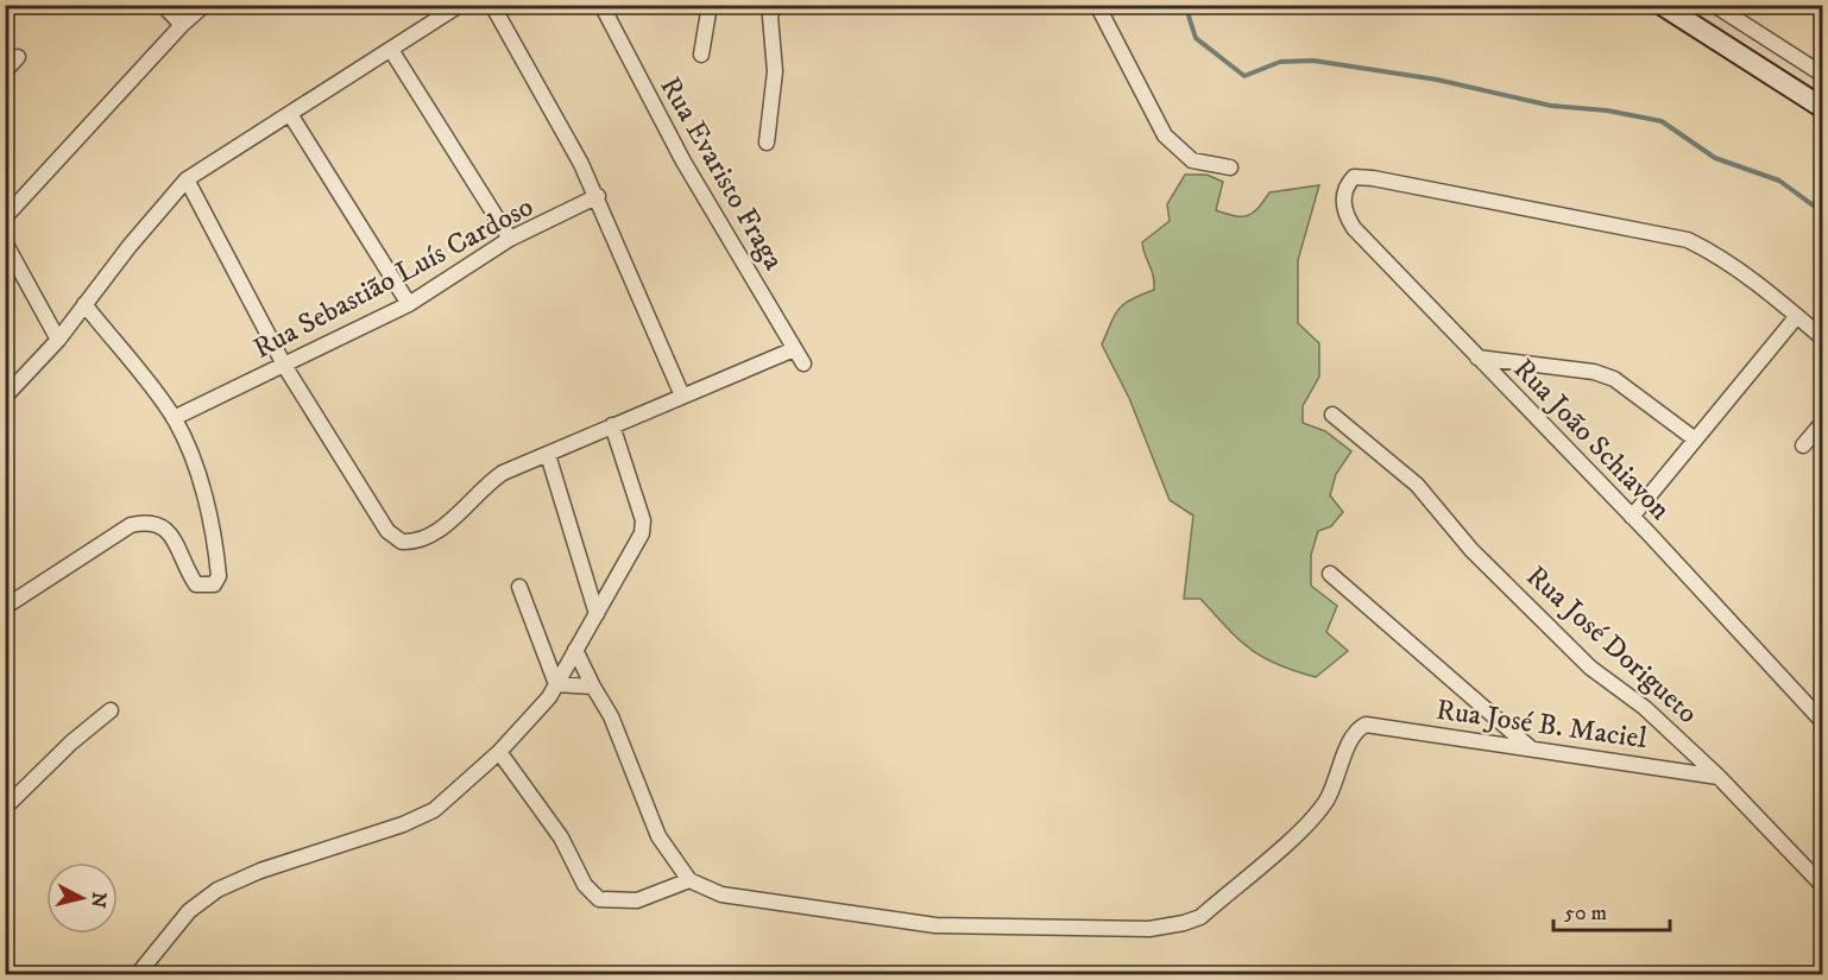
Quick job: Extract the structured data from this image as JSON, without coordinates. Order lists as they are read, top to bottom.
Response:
{
  "streets": {
    "street": [
      "Rua Evaristo Fraga",
      "Rua Sebastião Luís Cardoso",
      "Rua João Schiavon",
      "Rua José Dorigueto",
      "Rua José B. Maciel"
    ]
  },
  "crossings": [
    ["Rua José Dorigueto", "Rua José B. Maciel"]
  ],
  "scale_bar": "50 m",
  "north": "right"
}
